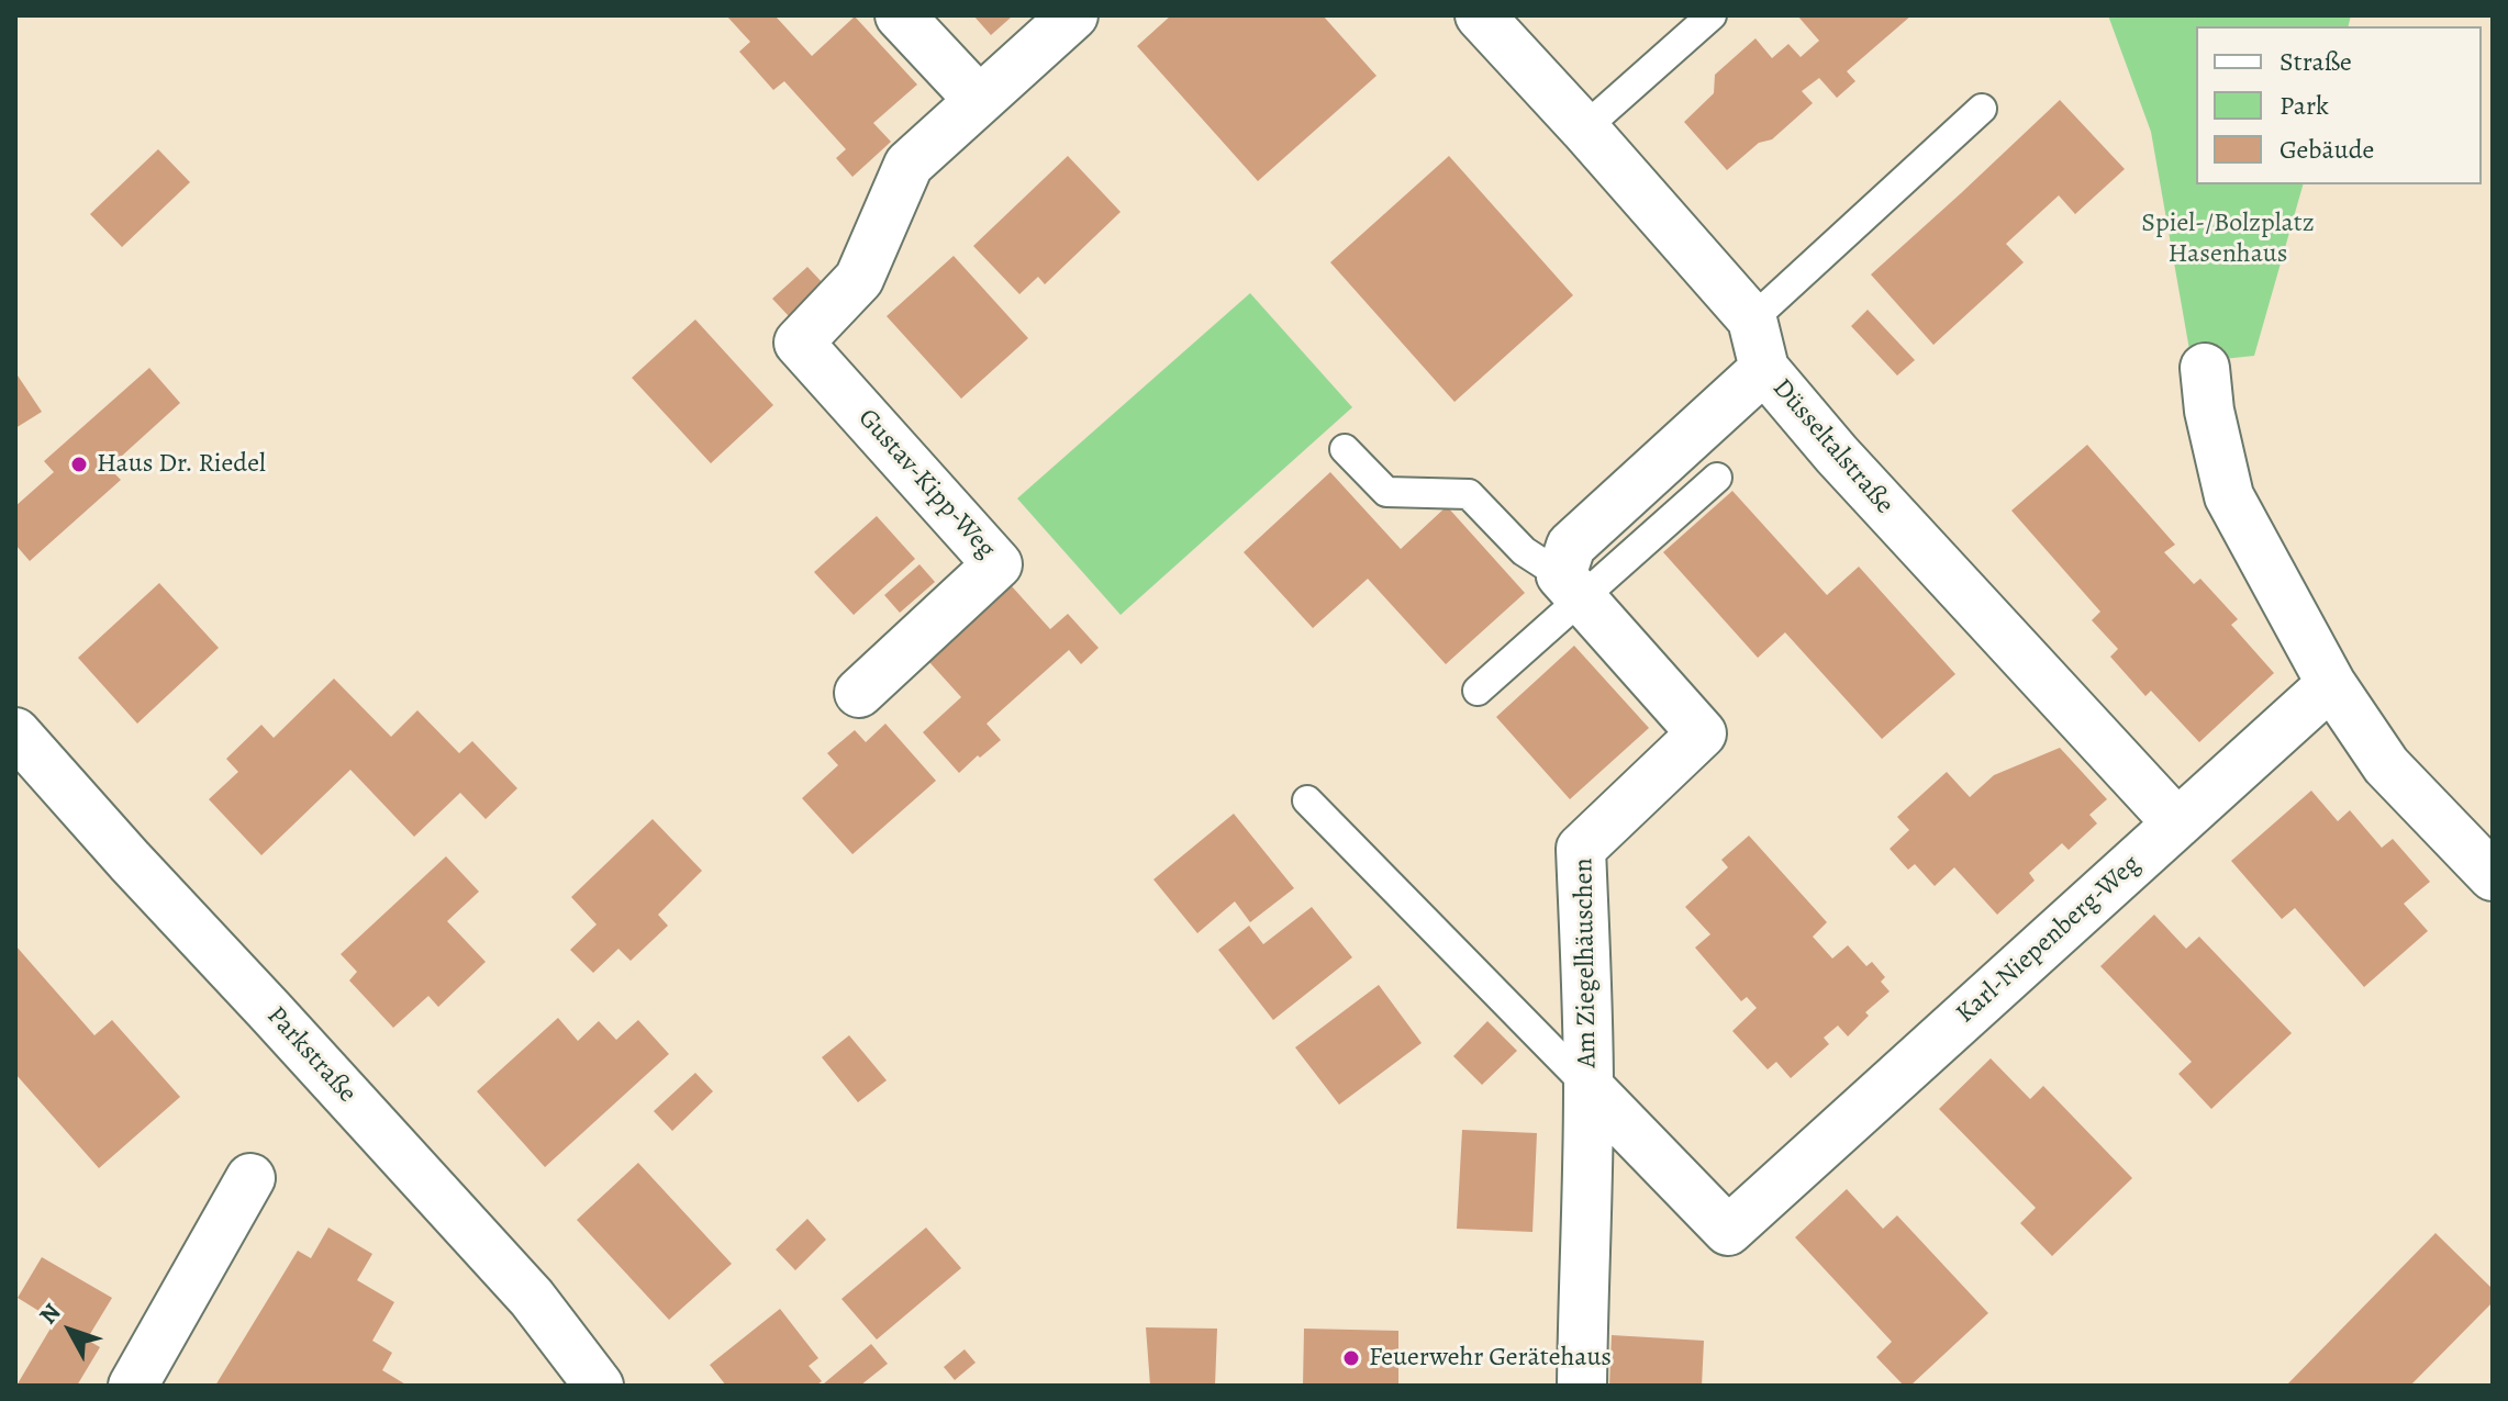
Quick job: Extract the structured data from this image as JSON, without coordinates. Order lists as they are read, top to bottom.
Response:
{
  "streets": {
    "street": [
      "Düsseltalstraße",
      "Gustav-Kipp-Weg",
      "Karl-Niepenberg-Weg",
      "Am Ziegelhäuschen",
      "Parkstraße"
    ]
  },
  "crossings": [
    ["Düsseltalstraße", "Karl-Niepenberg-Weg"],
    ["Karl-Niepenberg-Weg", "Am Ziegelhäuschen"]
  ],
  "parks": ["Spiel-/Bolzplatz Hasenhaus"],
  "places": ["Haus Dr. Riedel", "Feuerwehr Gerätehaus"],
  "legend": ["Straße", "Park", "Gebäude"],
  "north": "top left"
}
